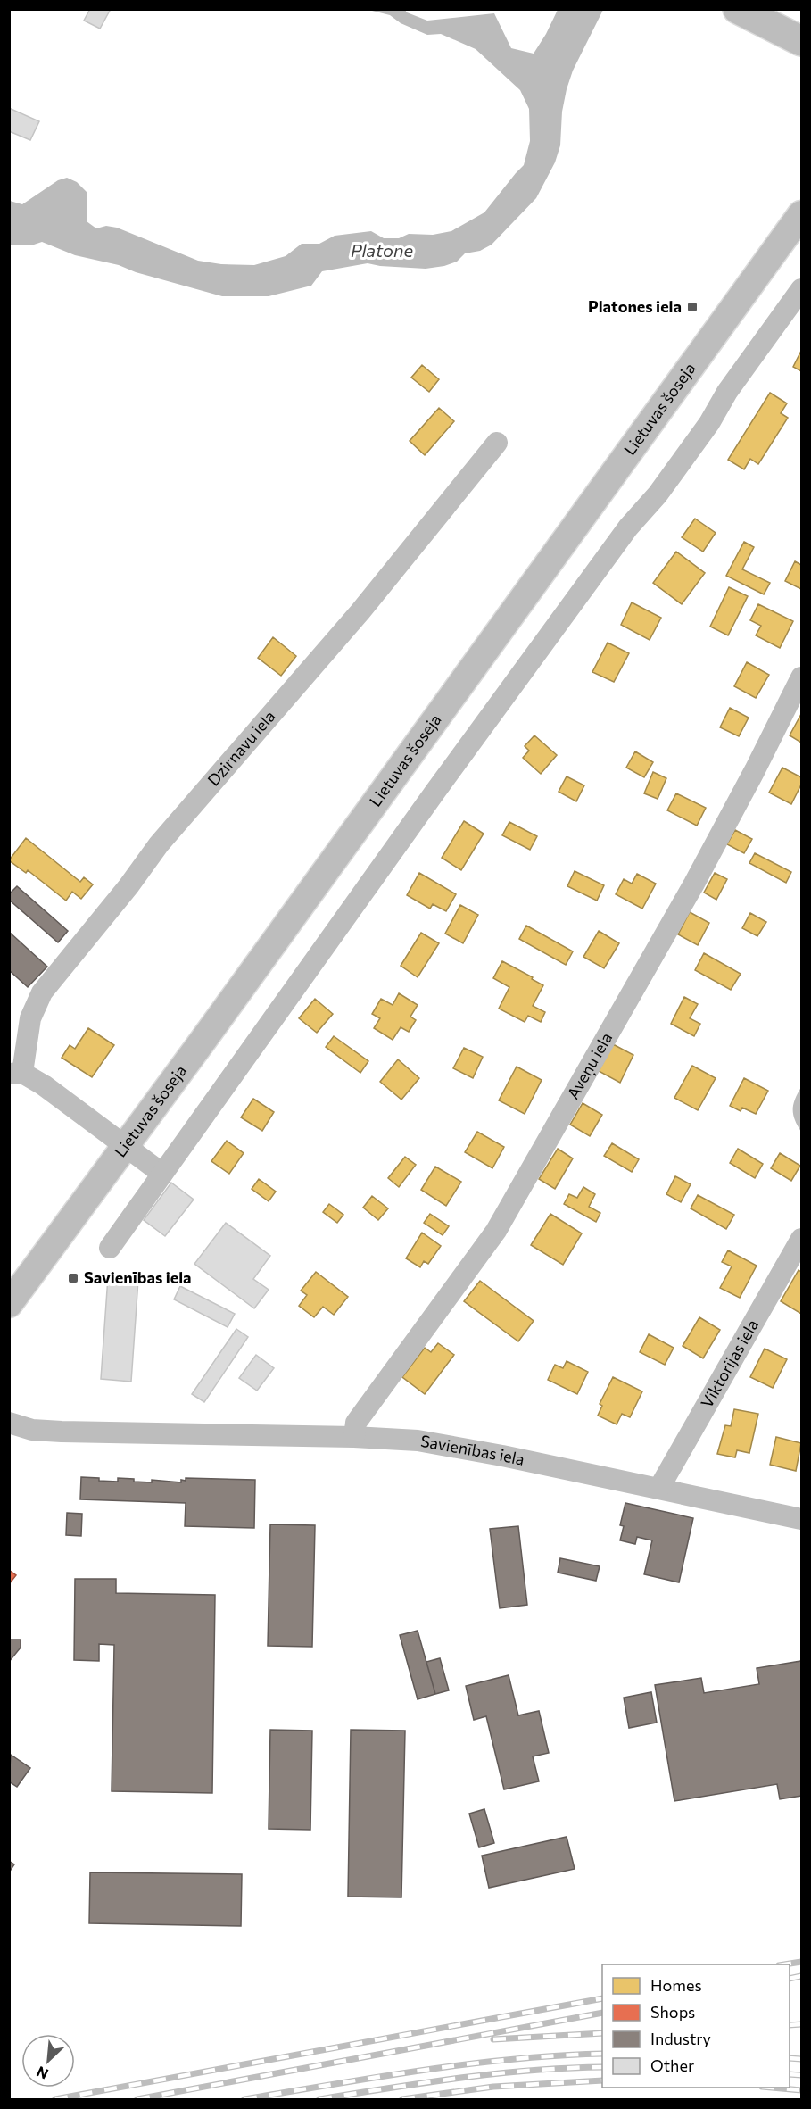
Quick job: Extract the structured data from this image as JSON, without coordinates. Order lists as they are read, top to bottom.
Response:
{
  "streets": {
    "main road": ["Lietuvas šoseja"],
    "street": [
      "Dzirnavu iela",
      "Aveņu iela",
      "Viktorijas iela",
      "Savienības iela"
    ]
  },
  "crossings": [
    ["Lietuvas šoseja", "Dzirnavu iela"],
    ["Aveņu iela", "Savienības iela"],
    ["Viktorijas iela", "Savienības iela"]
  ],
  "water": ["Platone"],
  "places": {
    "transit": ["Platones iela", "Savienības iela"]
  },
  "legend": [
    "Homes",
    "Shops",
    "Industry",
    "Other"
  ],
  "north": "bottom left"
}
